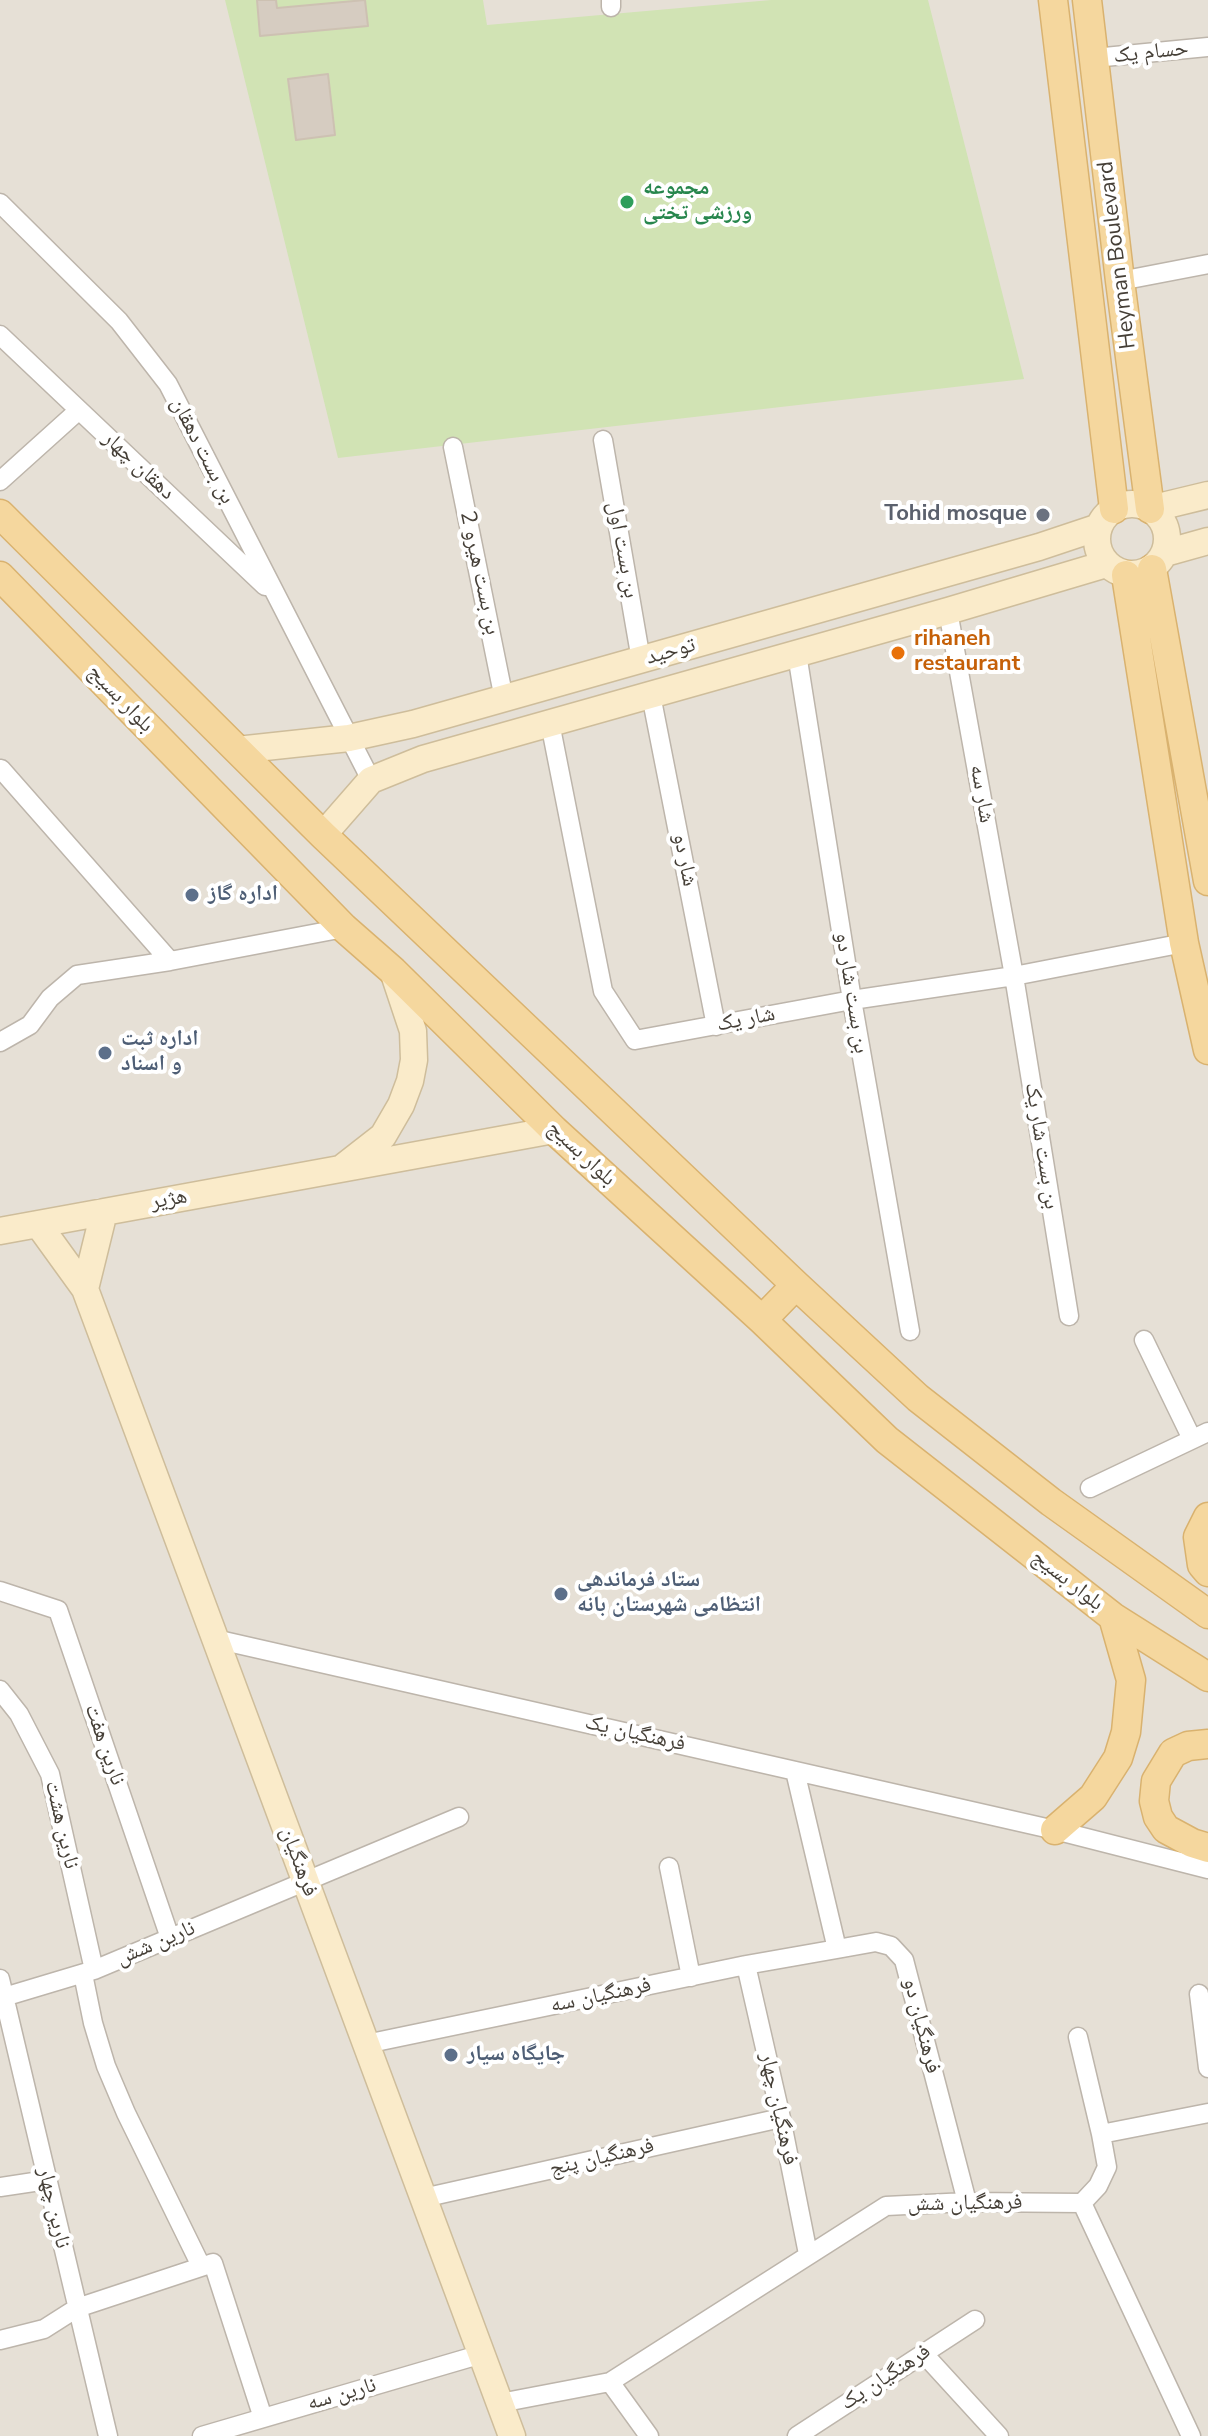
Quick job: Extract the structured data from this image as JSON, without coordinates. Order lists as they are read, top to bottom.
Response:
{
  "streets": {
    "main road": [
      "Heyman Boulevard",
      "توحید",
      "بلوار بسیج",
      "هژیر",
      "فرهنگیان"
    ],
    "street": [
      "حسام یک",
      "بن بست دهقان",
      "دهقان چهار",
      "بن بست اول",
      "بن بست هیرو 2",
      "شار سه",
      "شار دو",
      "بن بست شار دو",
      "شار یک",
      "بن بست شار یک",
      "فرهنگیان یک",
      "نارین هفت",
      "نارین هشت",
      "نارین شش",
      "فرهنگیان سه",
      "فرهنگیان دو",
      "فرهنگیان چهار",
      "فرهنگیان پنج",
      "فرهنگیان شش",
      "نارین چهار",
      "نارین سه"
    ]
  },
  "crossings": [
    ["حسام یک", "Heyman Boulevard"],
    ["Heyman Boulevard", "توحید"],
    ["بن بست دهقان", "دهقان چهار"],
    ["بن بست دهقان", "توحید"],
    ["بن بست اول", "توحید"],
    ["بن بست هیرو 2", "توحید"],
    ["توحید", "بلوار بسیج"],
    ["توحید", "شار سه"],
    ["توحید", "شار دو"],
    ["توحید", "بن بست شار دو"],
    ["توحید", "شار یک"],
    ["بلوار بسیج", "هژیر"],
    ["شار سه", "شار یک"],
    ["شار سه", "بن بست شار یک"],
    ["شار دو", "شار یک"],
    ["بن بست شار دو", "شار یک"],
    ["شار یک", "بن بست شار یک"],
    ["هژیر", "فرهنگیان"],
    ["فرهنگیان یک", "فرهنگیان"],
    ["نارین هفت", "نارین شش"],
    ["نارین هشت", "نارین شش"],
    ["نارین هشت", "نارین سه"],
    ["فرهنگیان", "نارین شش"],
    ["فرهنگیان", "فرهنگیان سه"],
    ["فرهنگیان", "فرهنگیان پنج"],
    ["فرهنگیان", "فرهنگیان شش"],
    ["فرهنگیان", "نارین سه"],
    ["نارین شش", "نارین چهار"],
    ["فرهنگیان سه", "فرهنگیان دو"],
    ["فرهنگیان سه", "فرهنگیان چهار"],
    ["فرهنگیان دو", "فرهنگیان شش"],
    ["فرهنگیان چهار", "فرهنگیان پنج"],
    ["فرهنگیان چهار", "فرهنگیان شش"]
  ],
  "places": [
    "مجموعه ورزشی تختی",
    "Tohid mosque",
    "rihaneh restaurant",
    "اداره گاز",
    "اداره ثبت و اسناد",
    "ستاد فرماندهی انتظامی شهرستان بانه",
    "جایگاه سیار"
  ]
}
